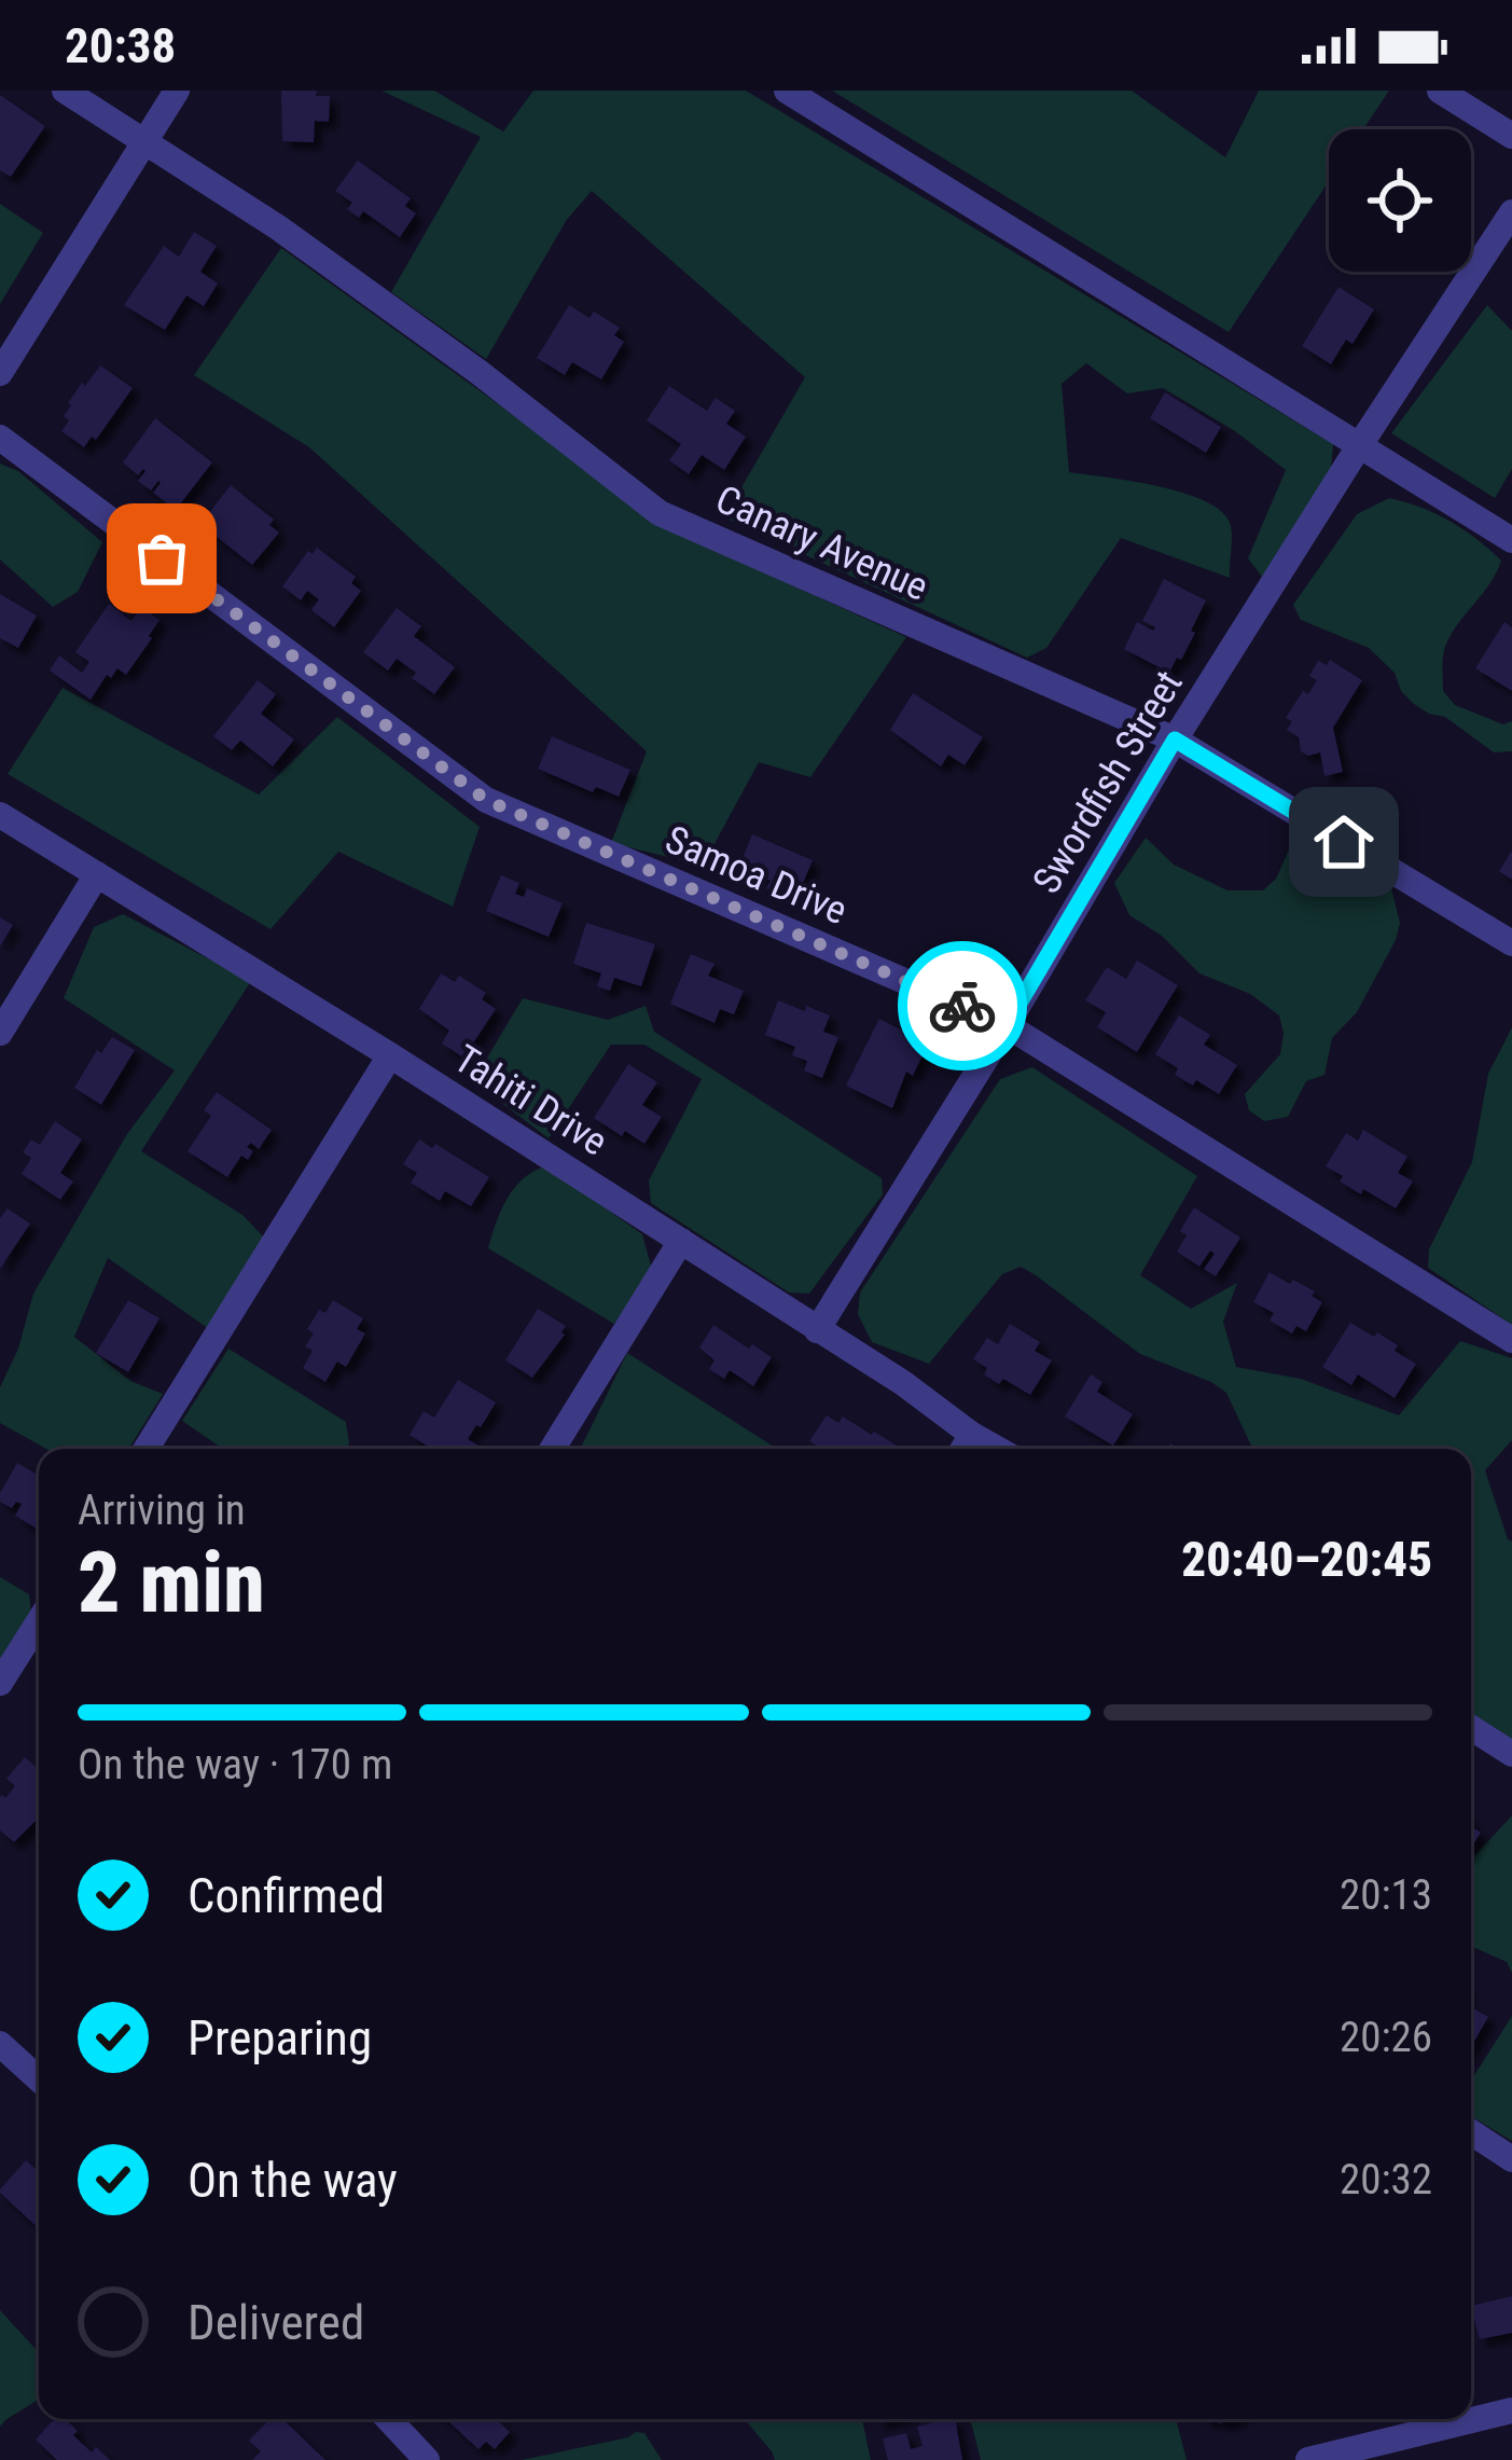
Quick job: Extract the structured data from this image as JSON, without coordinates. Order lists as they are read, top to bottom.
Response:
{
  "streets": {
    "street": [
      "Canary Avenue",
      "Swordfish Street",
      "Samoa Drive",
      "Tahiti Drive"
    ]
  },
  "crossings": [
    ["Canary Avenue", "Swordfish Street"],
    ["Swordfish Street", "Samoa Drive"],
    ["Swordfish Street", "Tahiti Drive"]
  ],
  "page": {
    "status": "20:38",
    "heading": ["2 min", "Arriving in", "20:40–20:45"],
    "bar": "On the way · 170 m",
    "list": [
      ["Confirmed", "20:13"],
      ["Preparing", "20:26"],
      ["On the way", "20:32"],
      "Delivered"
    ]
  }
}
